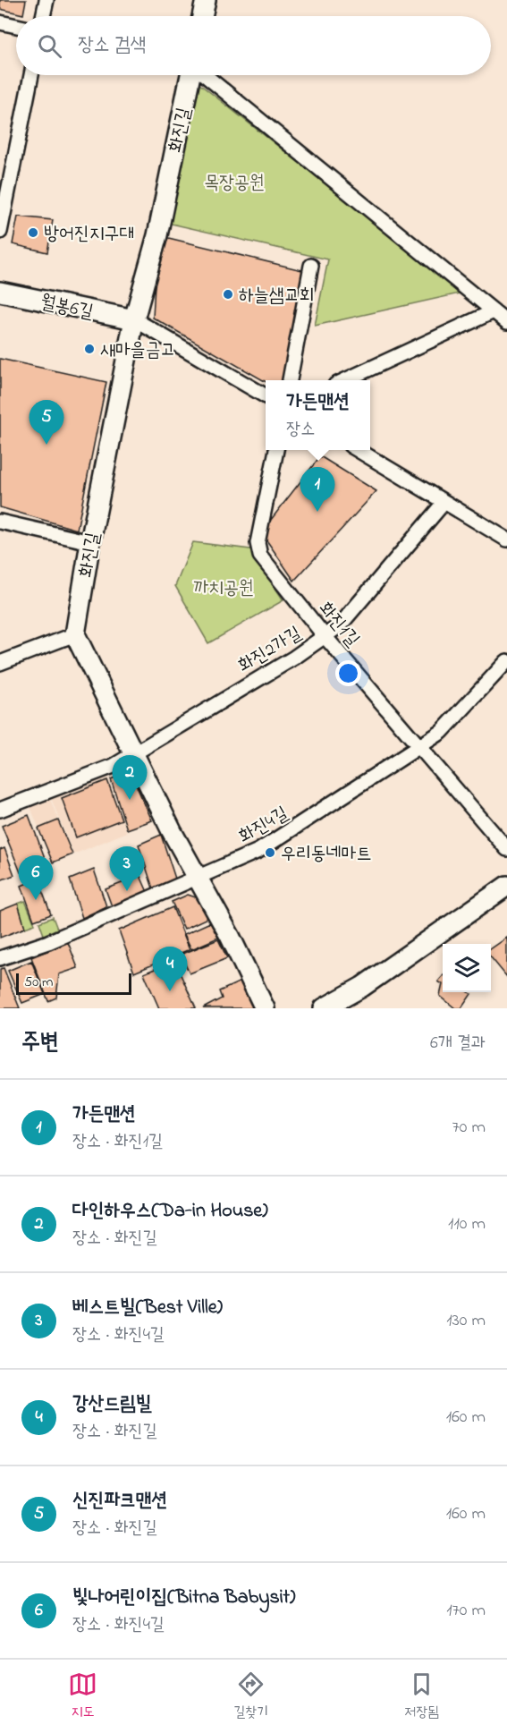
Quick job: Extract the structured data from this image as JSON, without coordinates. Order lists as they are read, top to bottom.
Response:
{
  "streets": {
    "street": [
      "화진길",
      "월봉6길",
      "화진1길",
      "화진2가길",
      "화진4길"
    ]
  },
  "crossings": [
    ["화진길", "월봉6길"],
    ["화진1길", "화진2가길"],
    ["화진1길", "화진4길"]
  ],
  "parks": ["목장공원", "까치공원"],
  "places": [
    "방어진지구대",
    "하늘샘교회",
    "새마을금고",
    "우리동네마트"
  ],
  "scale_bar": "50 m",
  "page": {
    "search": "장소 검색",
    "popup": ["가든맨션", "장소"],
    "pins": [
      "5",
      "1",
      "2",
      "3",
      "6",
      "4"
    ],
    "scale": "50 m",
    "heading": ["주변", "6개 결과"],
    "list": [
      {
        "mark": "1",
        "name": "가든맨션",
        "note": "장소 · 화진1길",
        "value": "70 m"
      },
      {
        "mark": "2",
        "name": "다인하우스(Da-in House)",
        "note": "장소 · 화진길",
        "value": "110 m"
      },
      {
        "mark": "3",
        "name": "베스트빌(Best Ville)",
        "note": "장소 · 화진4길",
        "value": "130 m"
      },
      {
        "mark": "4",
        "name": "강산드림빌",
        "note": "장소 · 화진길",
        "value": "160 m"
      },
      {
        "mark": "5",
        "name": "신진파크맨션",
        "note": "장소 · 화진길",
        "value": "160 m"
      },
      {
        "mark": "6",
        "name": "빛나어린이집(Bitna Babysit)",
        "note": "장소 · 화진4길",
        "value": "170 m"
      }
    ],
    "nav": ["지도", "길찾기", "저장됨"]
  }
}
